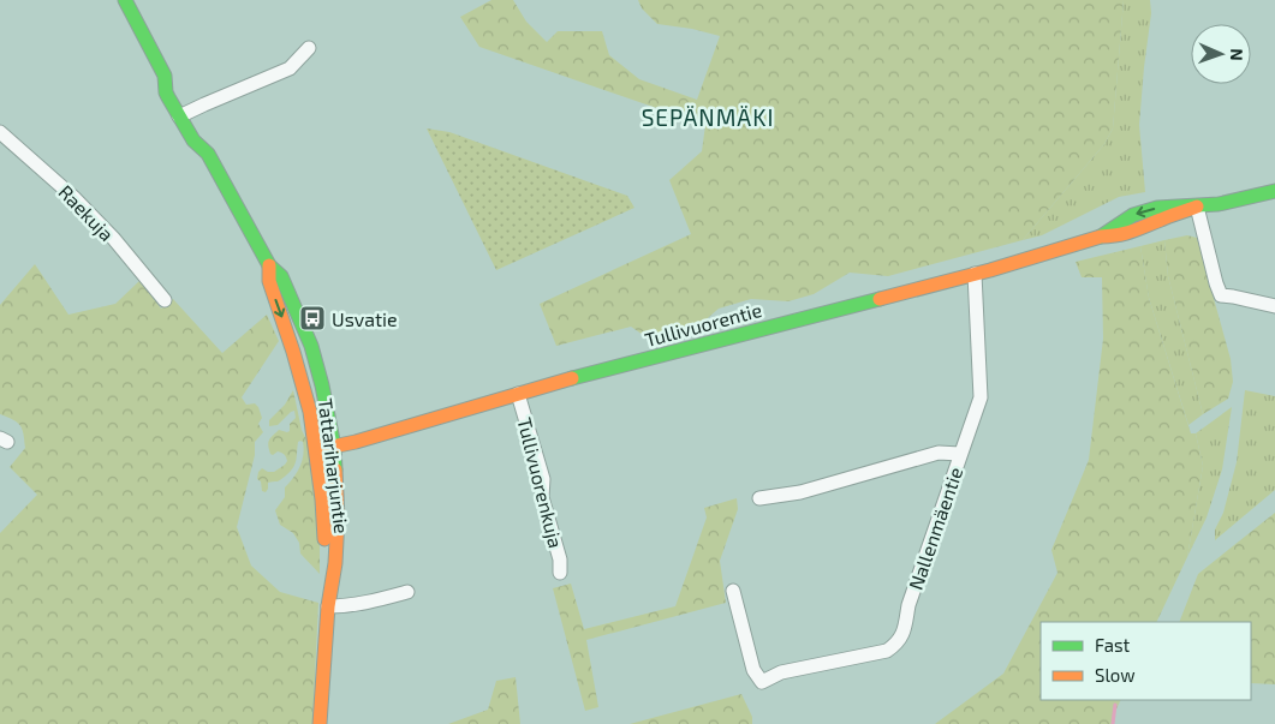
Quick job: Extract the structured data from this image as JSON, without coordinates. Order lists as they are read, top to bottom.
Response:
{
  "streets": {
    "main road": ["Tullivuorentie", "Tattariharjuntie"],
    "street": ["Raekuja", "Tullivuorenkuja", "Nallenmäentie"]
  },
  "crossings": [
    ["Tullivuorentie", "Tattariharjuntie"],
    ["Tullivuorentie", "Tullivuorenkuja"],
    ["Tullivuorentie", "Nallenmäentie"]
  ],
  "districts": ["SEPÄNMÄKI"],
  "places": {
    "bus stop": ["Usvatie"]
  },
  "legend": ["Fast", "Slow"],
  "north": "right"
}
